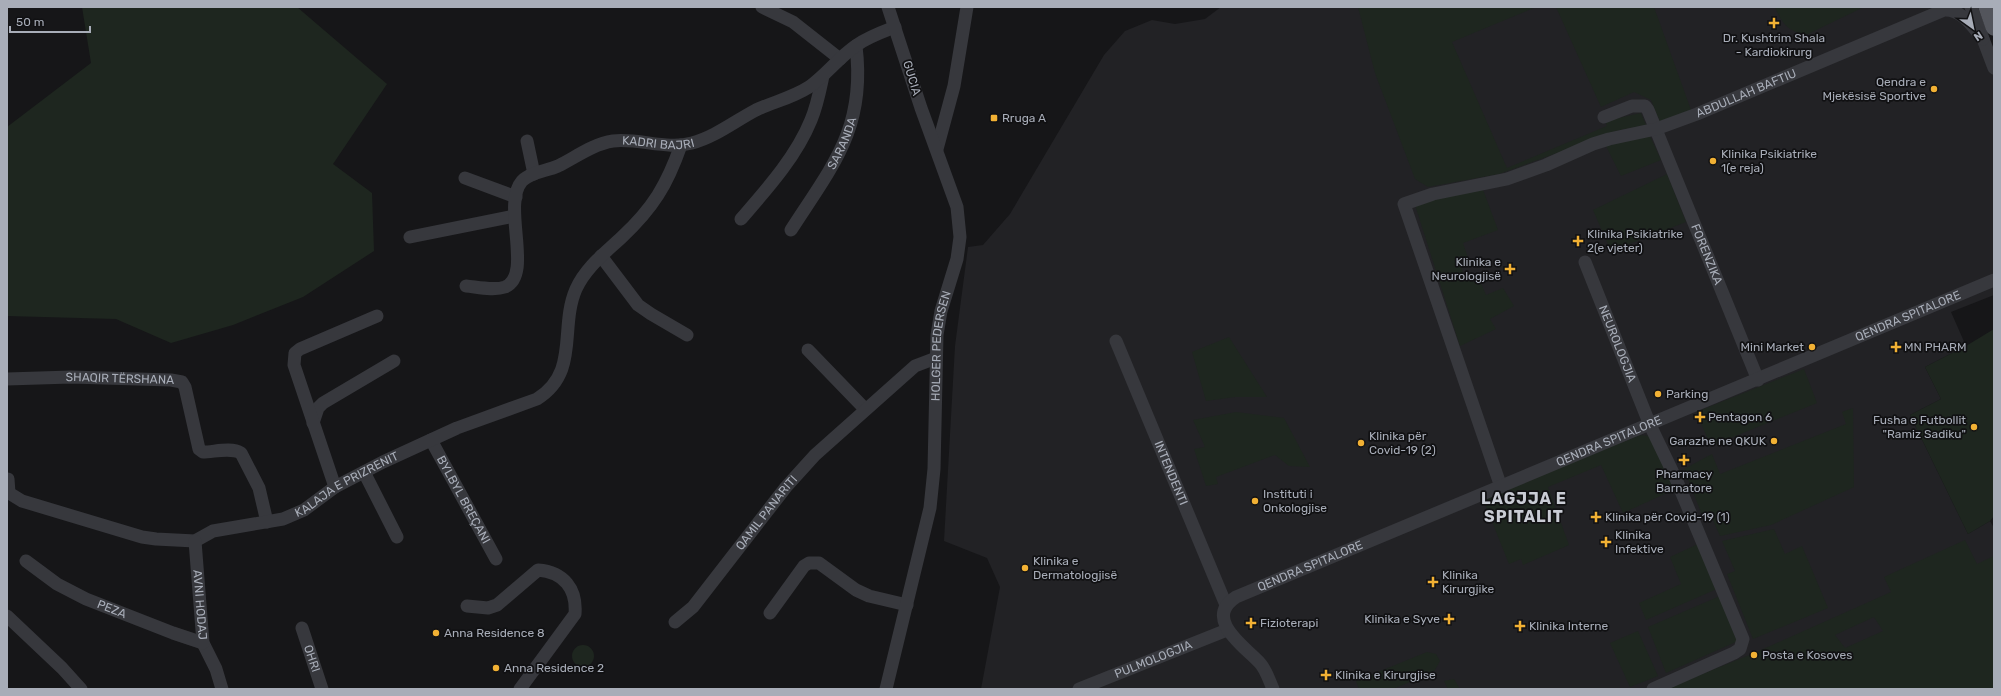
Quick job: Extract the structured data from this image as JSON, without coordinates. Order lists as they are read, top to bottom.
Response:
{
  "streets": {
    "street": [
      "GUCIA",
      "ABDULLAH BAFTIU",
      "KADRI BAJRI",
      "SARANDA",
      "FORENZIKA",
      "QENDRA SPITALORE",
      "NEUROLOGJIA",
      "HOLGER PEDERSEN",
      "SHAQIR TËRSHANA",
      "INTENDENTI",
      "KALAJA E PRIZRENIT",
      "BYLBYL BREÇANI",
      "QAMIL PANARITI",
      "AVNI HODAJ",
      "PEZA",
      "OHRI",
      "PULMOLOGJIA"
    ]
  },
  "crossings": [
    ["GUCIA", "KADRI BAJRI"],
    ["GUCIA", "HOLGER PEDERSEN"],
    ["ABDULLAH BAFTIU", "FORENZIKA"],
    ["ABDULLAH BAFTIU", "QENDRA SPITALORE"],
    ["KADRI BAJRI", "SARANDA"],
    ["KADRI BAJRI", "KALAJA E PRIZRENIT"],
    ["FORENZIKA", "QENDRA SPITALORE"],
    ["QENDRA SPITALORE", "NEUROLOGJIA"],
    ["QENDRA SPITALORE", "INTENDENTI"],
    ["HOLGER PEDERSEN", "QAMIL PANARITI"],
    ["SHAQIR TËRSHANA", "KALAJA E PRIZRENIT"],
    ["KALAJA E PRIZRENIT", "BYLBYL BREÇANI"],
    ["KALAJA E PRIZRENIT", "AVNI HODAJ"],
    ["AVNI HODAJ", "PEZA"]
  ],
  "districts": ["LAGJJA E SPITALIT"],
  "places": {
    "health": [
      "Dr. Kushtrim Shala - Kardiokirurg",
      "Klinika Psikiatrike 2(e vjeter)",
      "Klinika e Neurologjisë",
      "MN PHARM",
      "Pentagon 6",
      "Pharmacy Barnatore",
      "Klinika për Covid-19 (1)",
      "Klinika Infektive",
      "Klinika Kirurgjike",
      "Klinika e Syve",
      "Fizioterapi",
      "Klinika Interne",
      "Klinika e Kirurgjise"
    ],
    "other": [
      "Qendra e Mjekësisë Sportive",
      "Klinika Psikiatrike 1(e reja)",
      "Mini Market",
      "Parking",
      "Fusha e Futbollit \"Ramiz Sadiku\"",
      "Garazhe ne QKUK",
      "Klinika për Covid-19 (2)",
      "Instituti i Onkologjise",
      "Klinika e Dermatologjisë",
      "Anna Residence 8",
      "Posta e Kosoves",
      "Anna Residence 2"
    ],
    "transit": ["Rruga A"]
  },
  "scale_bar": "50 m",
  "north": "bottom right"
}
